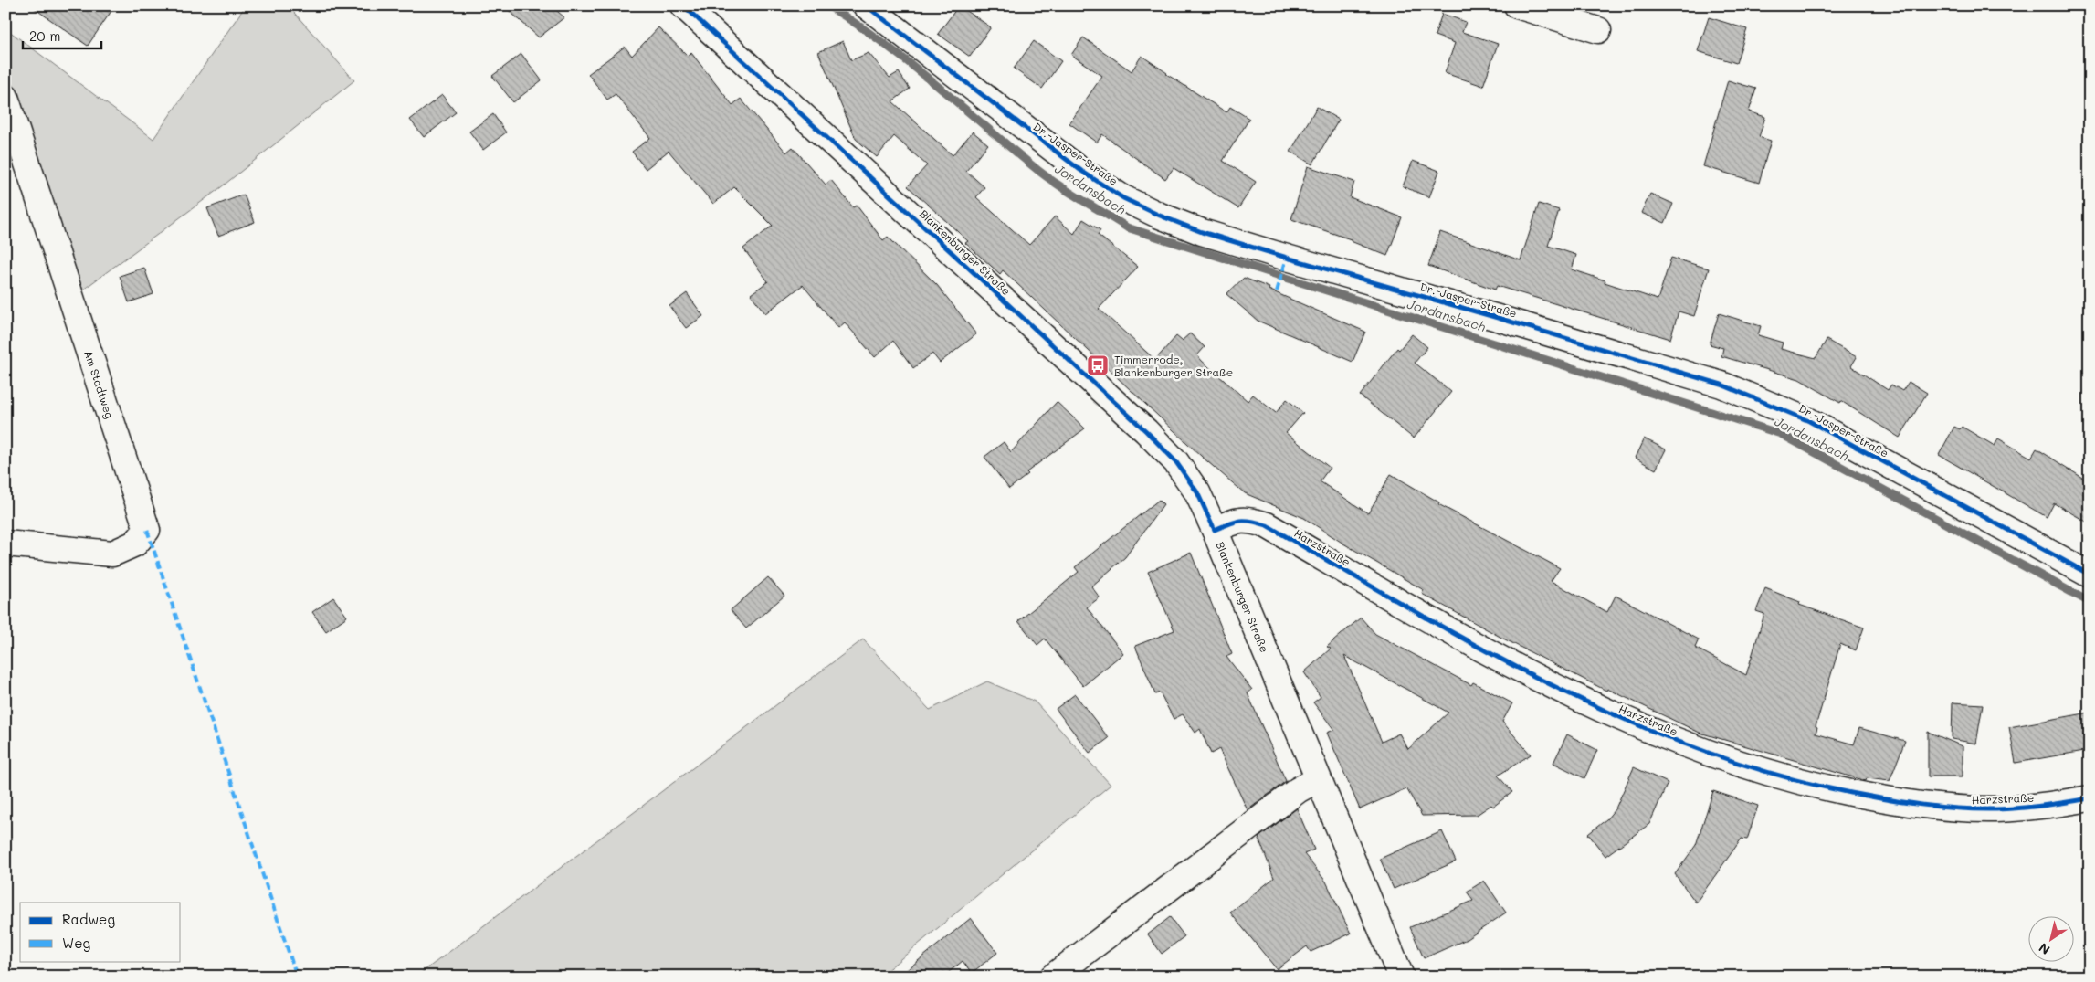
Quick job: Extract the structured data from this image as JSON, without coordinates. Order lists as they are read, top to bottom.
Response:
{
  "streets": {
    "street": [
      "Dr.-Jasper-Straße",
      "Blankenburger Straße",
      "Am Stadtweg",
      "Harzstraße"
    ]
  },
  "crossings": [
    ["Blankenburger Straße", "Harzstraße"]
  ],
  "water": ["Jordansbach"],
  "places": {
    "bus stop": ["Timmenrode, Blankenburger Straße"]
  },
  "legend": ["Radweg", "Weg"],
  "scale_bar": "20 m",
  "north": "bottom left"
}
